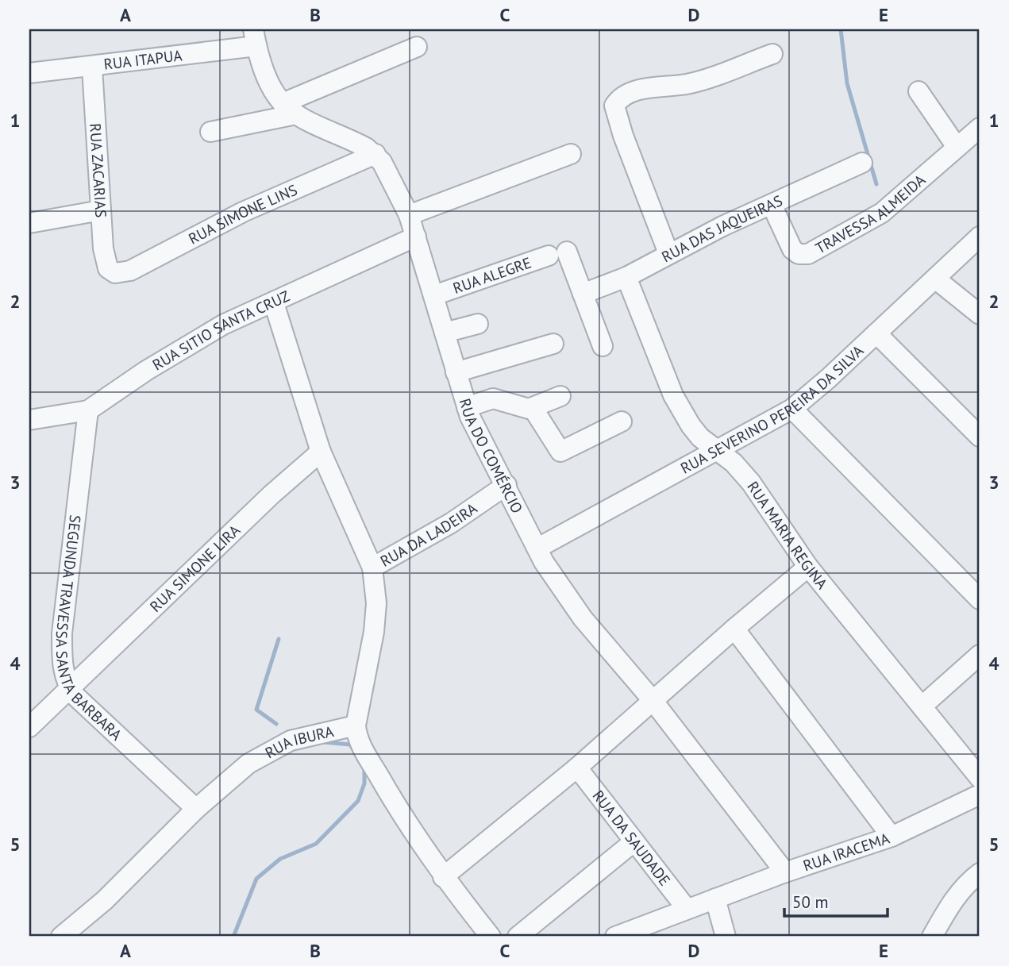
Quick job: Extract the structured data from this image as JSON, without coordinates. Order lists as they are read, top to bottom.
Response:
{
  "streets": {
    "street": [
      "RUA ITAPUA",
      "RUA ZACARIAS",
      "TRAVESSA ALMEIDA",
      "RUA SIMONE LINS",
      "RUA DAS JAQUEIRAS",
      "RUA ALEGRE",
      "RUA SITIO SANTA CRUZ",
      "RUA SEVERINO PEREIRA DA SILVA",
      "RUA DO COMÉRCIO",
      "RUA DA LADEIRA",
      "RUA MARIA REGINA",
      "RUA SIMONE LIRA",
      "SEGUNDA TRAVESSA SANTA BARBARA",
      "RUA IBURA",
      "RUA DA SAUDADE",
      "RUA IRACEMA"
    ]
  },
  "crossings": [
    ["RUA ITAPUA", "RUA ZACARIAS"],
    ["RUA ZACARIAS", "RUA SIMONE LINS"],
    ["TRAVESSA ALMEIDA", "RUA DAS JAQUEIRAS"],
    ["RUA SIMONE LINS", "RUA DO COMÉRCIO"],
    ["RUA DAS JAQUEIRAS", "RUA ALEGRE"],
    ["RUA DAS JAQUEIRAS", "RUA MARIA REGINA"],
    ["RUA ALEGRE", "RUA DO COMÉRCIO"],
    ["RUA SITIO SANTA CRUZ", "RUA DO COMÉRCIO"],
    ["RUA SITIO SANTA CRUZ", "SEGUNDA TRAVESSA SANTA BARBARA"],
    ["RUA SEVERINO PEREIRA DA SILVA", "RUA DO COMÉRCIO"],
    ["RUA SEVERINO PEREIRA DA SILVA", "RUA MARIA REGINA"],
    ["RUA DO COMÉRCIO", "RUA DA LADEIRA"],
    ["RUA DO COMÉRCIO", "RUA IRACEMA"],
    ["RUA DA LADEIRA", "RUA IBURA"],
    ["RUA SIMONE LIRA", "SEGUNDA TRAVESSA SANTA BARBARA"],
    ["SEGUNDA TRAVESSA SANTA BARBARA", "RUA IBURA"],
    ["RUA DA SAUDADE", "RUA IRACEMA"]
  ],
  "scale_bar": "50 m",
  "grid": {
    "columns": [
      "A",
      "B",
      "C",
      "D",
      "E"
    ],
    "rows": [
      "1",
      "2",
      "3",
      "4",
      "5"
    ]
  }
}
